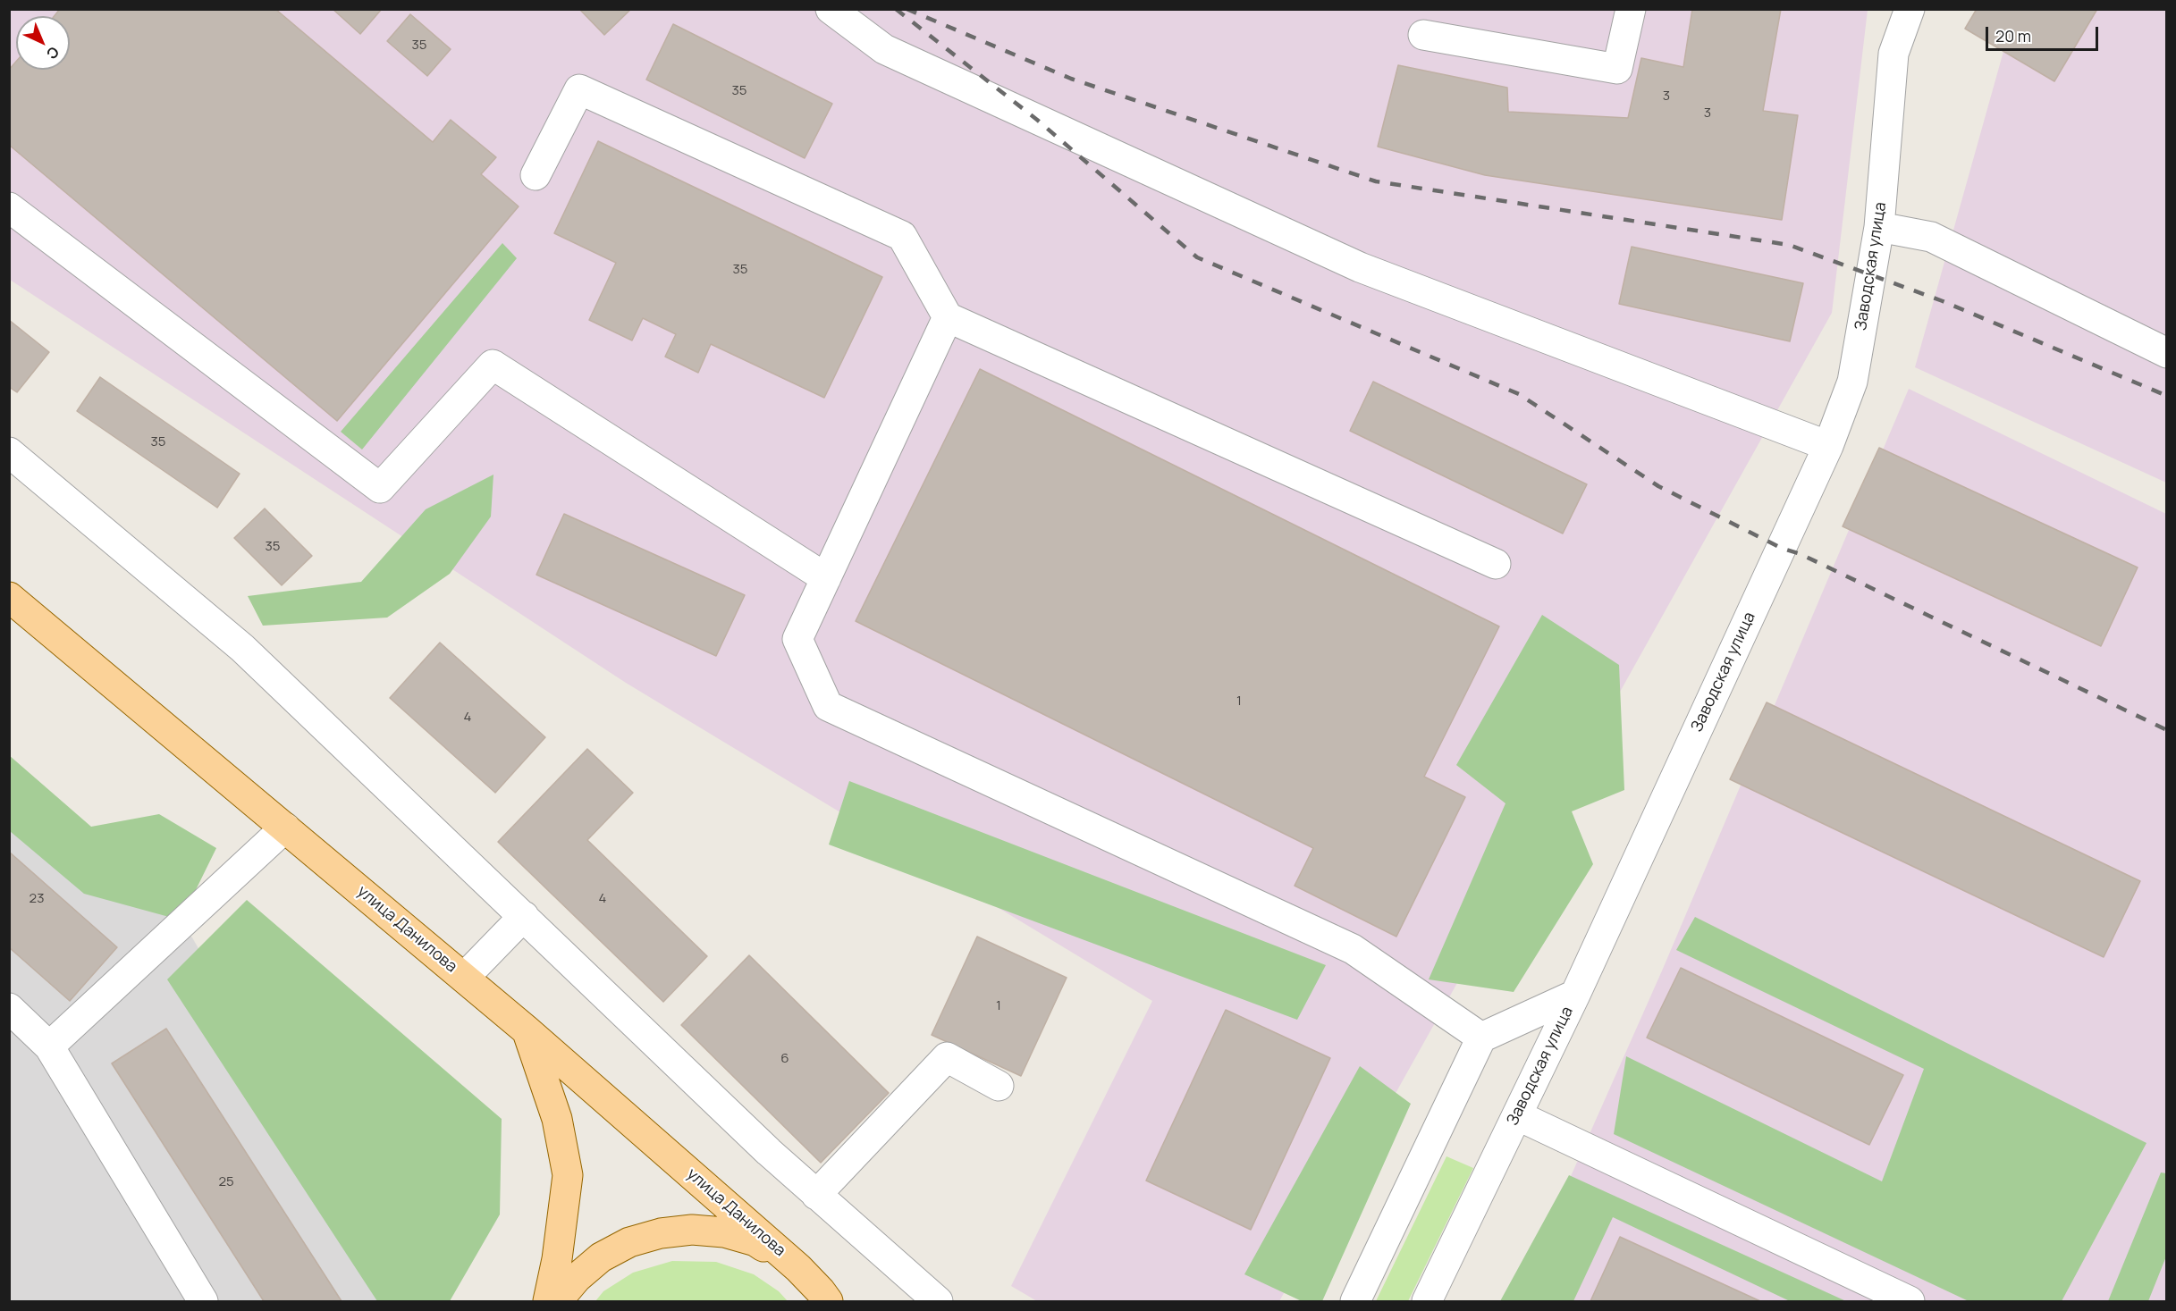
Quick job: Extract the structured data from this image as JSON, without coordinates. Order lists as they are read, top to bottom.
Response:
{
  "streets": {
    "main road": ["улица Данилова"],
    "lane": ["Заводская улица"]
  },
  "house_numbers": [
    "35",
    "35",
    "3",
    "3",
    "35",
    "35",
    "35",
    "1",
    "4",
    "23",
    "4",
    "1",
    "6",
    "25"
  ],
  "scale_bar": "20 m",
  "north": "bottom right"
}
